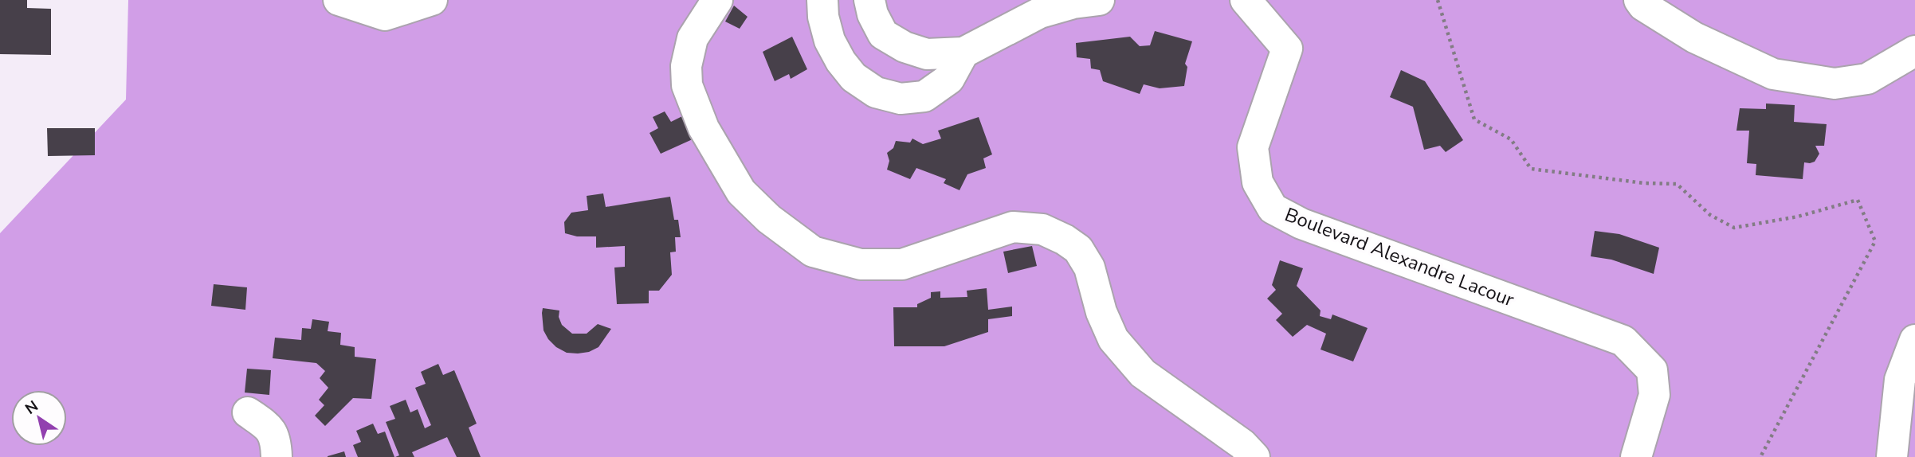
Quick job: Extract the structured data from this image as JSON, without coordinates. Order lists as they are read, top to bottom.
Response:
{
  "streets": {
    "street": ["Boulevard Alexandre Lacour"]
  },
  "north": "top left"
}
